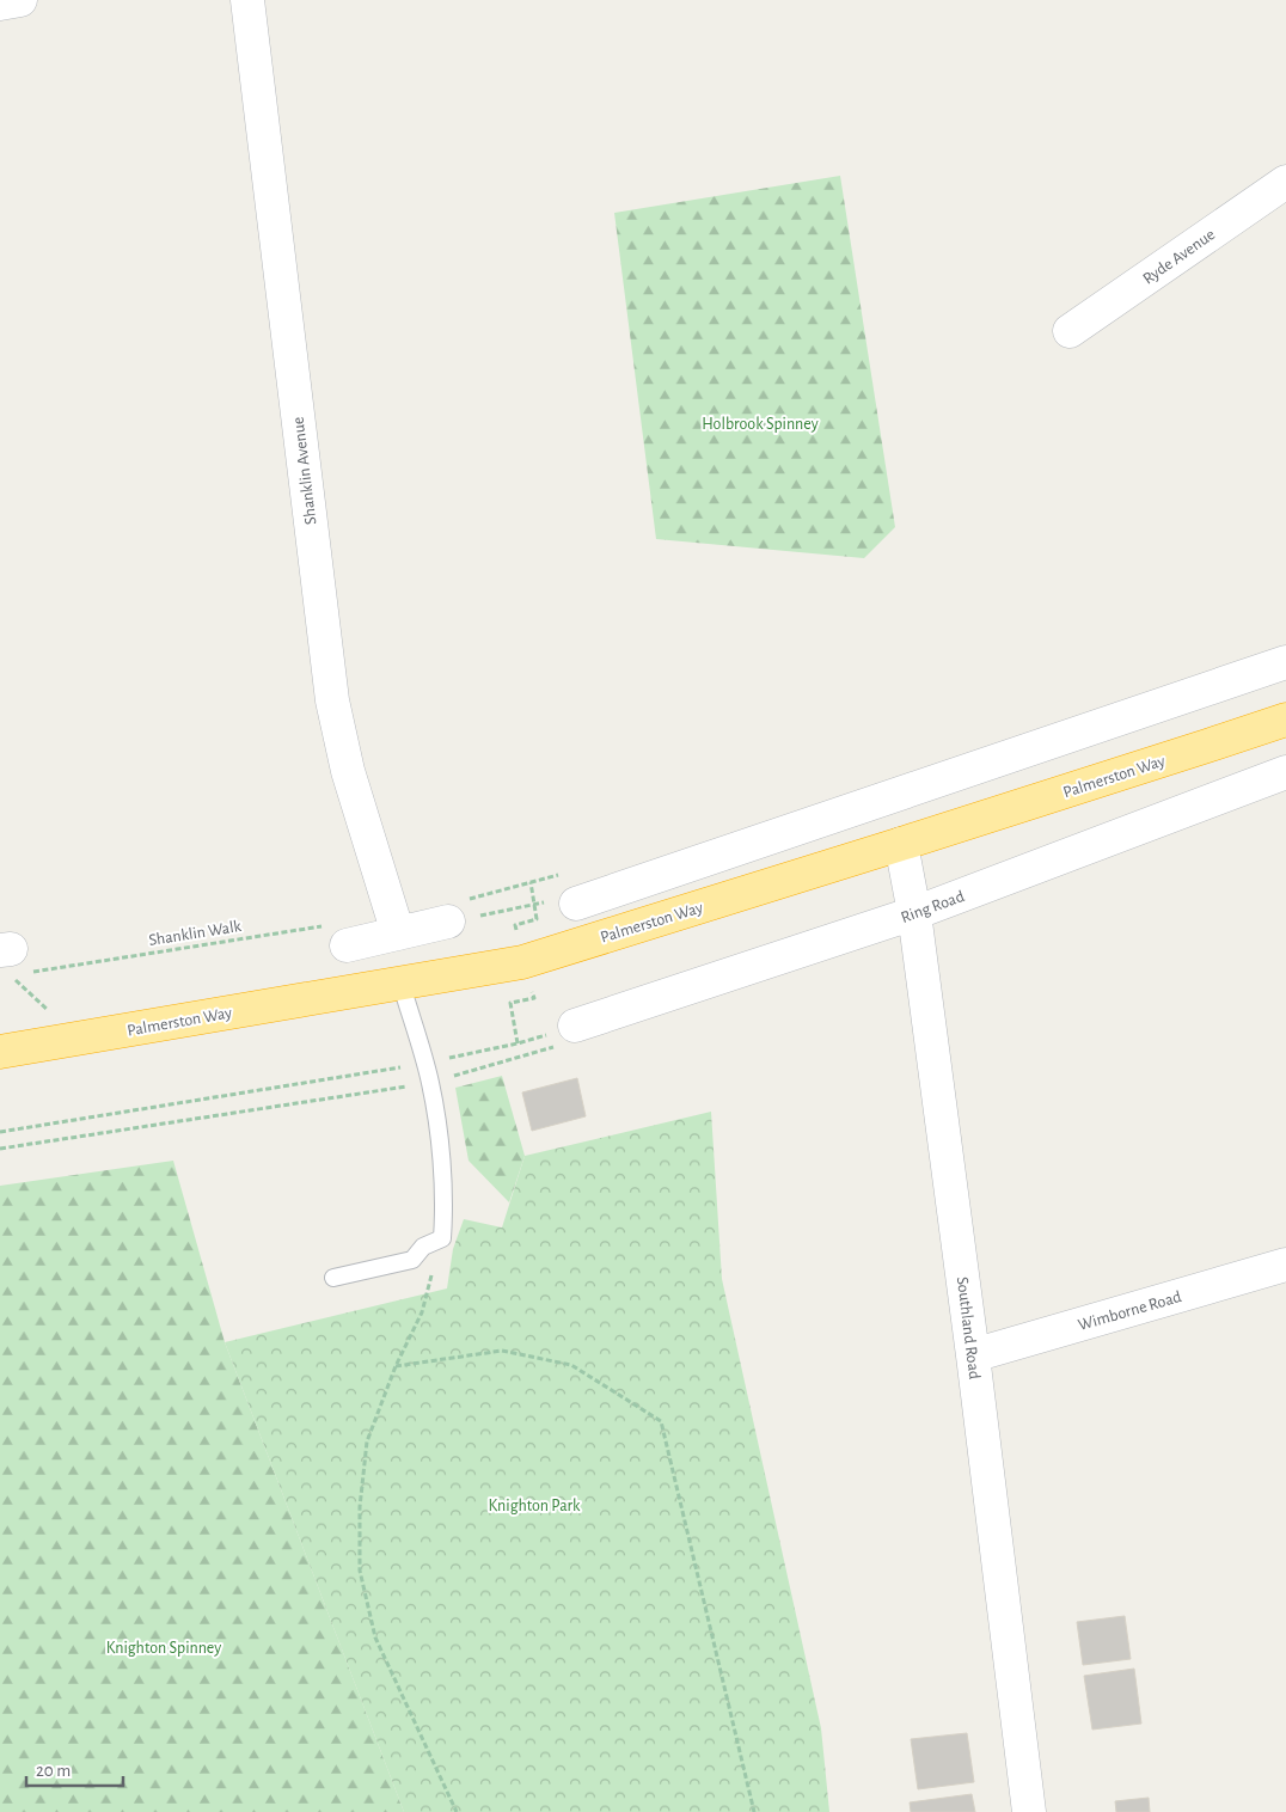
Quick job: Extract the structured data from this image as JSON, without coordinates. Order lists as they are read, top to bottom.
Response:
{
  "streets": {
    "highway": ["Palmerston Way"],
    "street": [
      "Ryde Avenue",
      "Shanklin Avenue",
      "Ring Road",
      "Wimborne Road",
      "Southland Road"
    ],
    "path": ["Shanklin Walk"]
  },
  "crossings": [
    ["Palmerston Way", "Southland Road"],
    ["Ring Road", "Southland Road"],
    ["Wimborne Road", "Southland Road"]
  ],
  "parks": ["Holbrook Spinney", "Knighton Park", "Knighton Spinney"],
  "scale_bar": "20 m"
}
